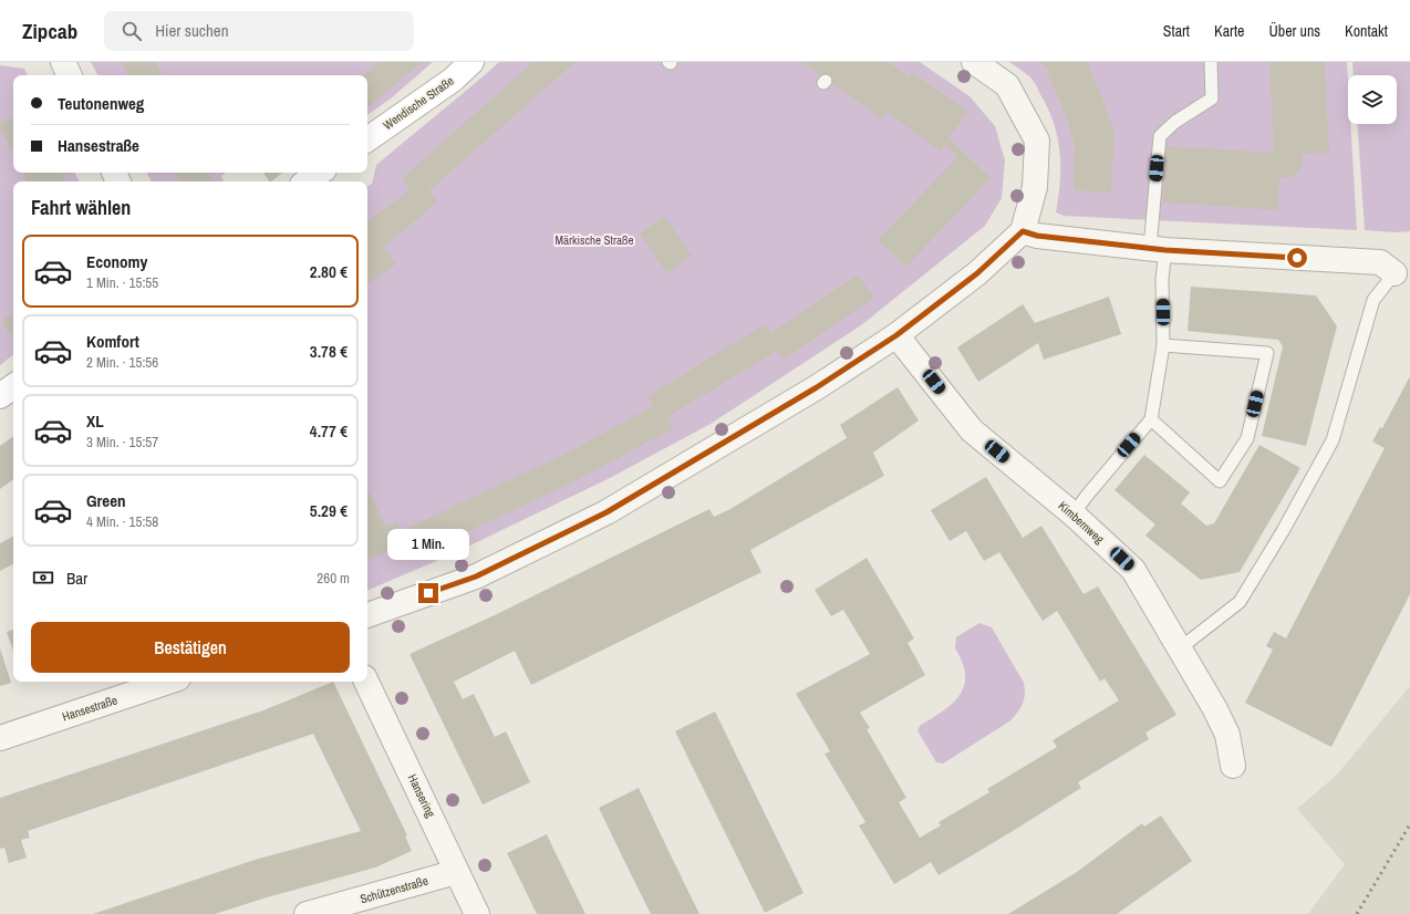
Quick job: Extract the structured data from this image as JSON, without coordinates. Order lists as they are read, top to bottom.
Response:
{
  "streets": {
    "street": [
      "Wendische Straße",
      "Kimbernweg",
      "Hansestraße",
      "Hansering",
      "Schützenstraße"
    ]
  },
  "crossings": [
    ["Hansering", "Schützenstraße"]
  ],
  "parks": ["Märkische Straße"],
  "page": {
    "header": "Zipcab",
    "search": "Hier suchen",
    "nav": [
      "Start",
      "Karte",
      "Über uns",
      "Kontakt"
    ],
    "banner": ["Teutonenweg", "Hansestraße"],
    "heading": "Fahrt wählen",
    "list": [
      {
        "name": "Economy",
        "note": "1 Min. · 15:55",
        "value": "2.80 €"
      },
      {
        "name": "Komfort",
        "note": "2 Min. · 15:56",
        "value": "3.78 €"
      },
      {
        "name": "XL",
        "note": "3 Min. · 15:57",
        "value": "4.77 €"
      },
      {
        "name": "Green",
        "note": "4 Min. · 15:58",
        "value": "5.29 €"
      }
    ],
    "bubble": "1 Min.",
    "pay": ["Bar", "260 m"],
    "buttons": "Bestätigen"
  }
}
